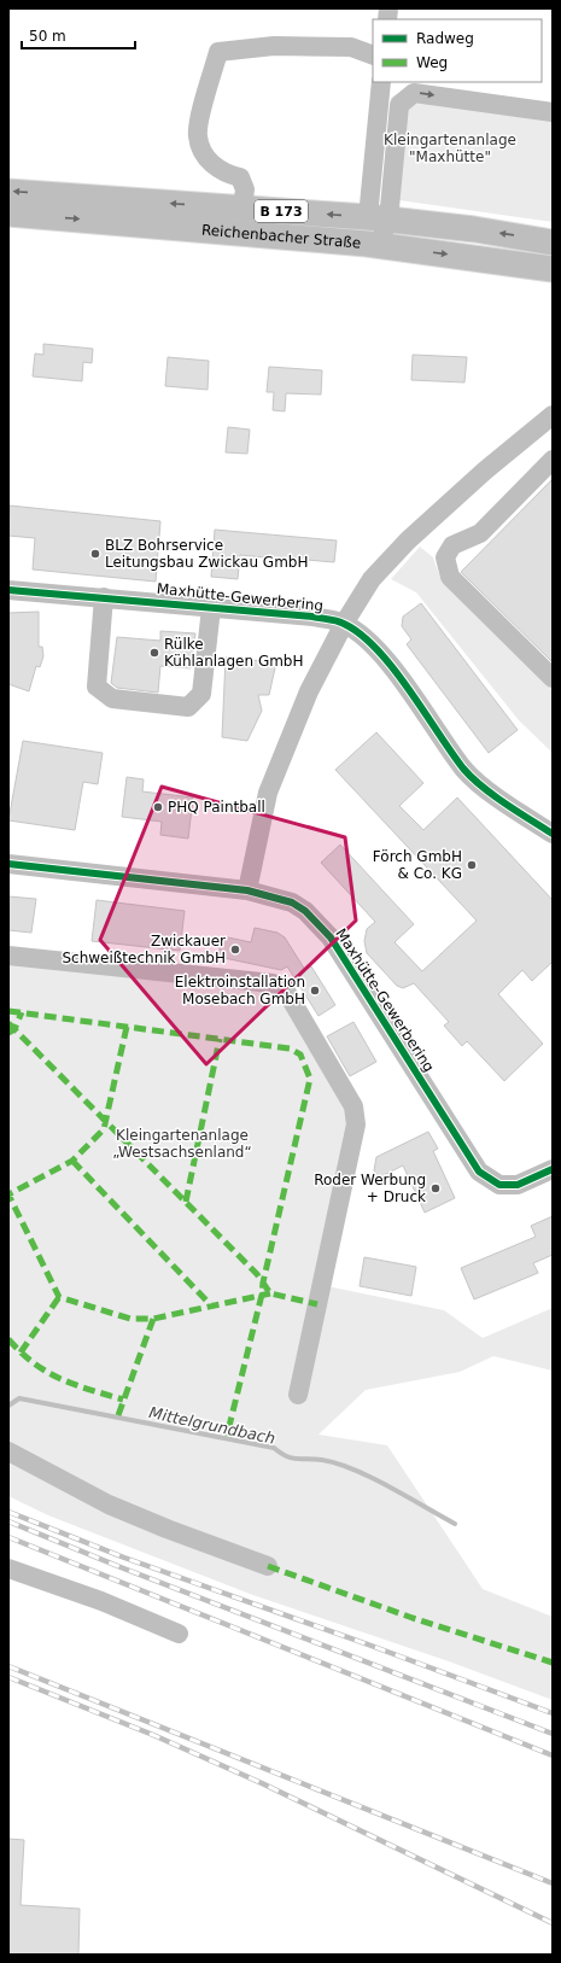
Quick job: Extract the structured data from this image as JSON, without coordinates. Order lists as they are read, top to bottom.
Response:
{
  "streets": {
    "main road": ["B 173", "Reichenbacher Straße"],
    "street": ["Maxhütte-Gewerbering"]
  },
  "water": ["Mittelgrundbach"],
  "parks": ["Kleingartenanlage \"Maxhütte\"", "Kleingartenanlage „Westsachsenland“"],
  "places": [
    "BLZ Bohrservice Leitungsbau Zwickau GmbH",
    "Rülke Kühlanlagen GmbH",
    "PHQ Paintball",
    "Förch GmbH & Co. KG",
    "Zwickauer Schweißtechnik GmbH",
    "Elektroinstallation Mosebach GmbH",
    "Roder Werbung + Druck"
  ],
  "legend": ["Radweg", "Weg"],
  "scale_bar": "50 m"
}
